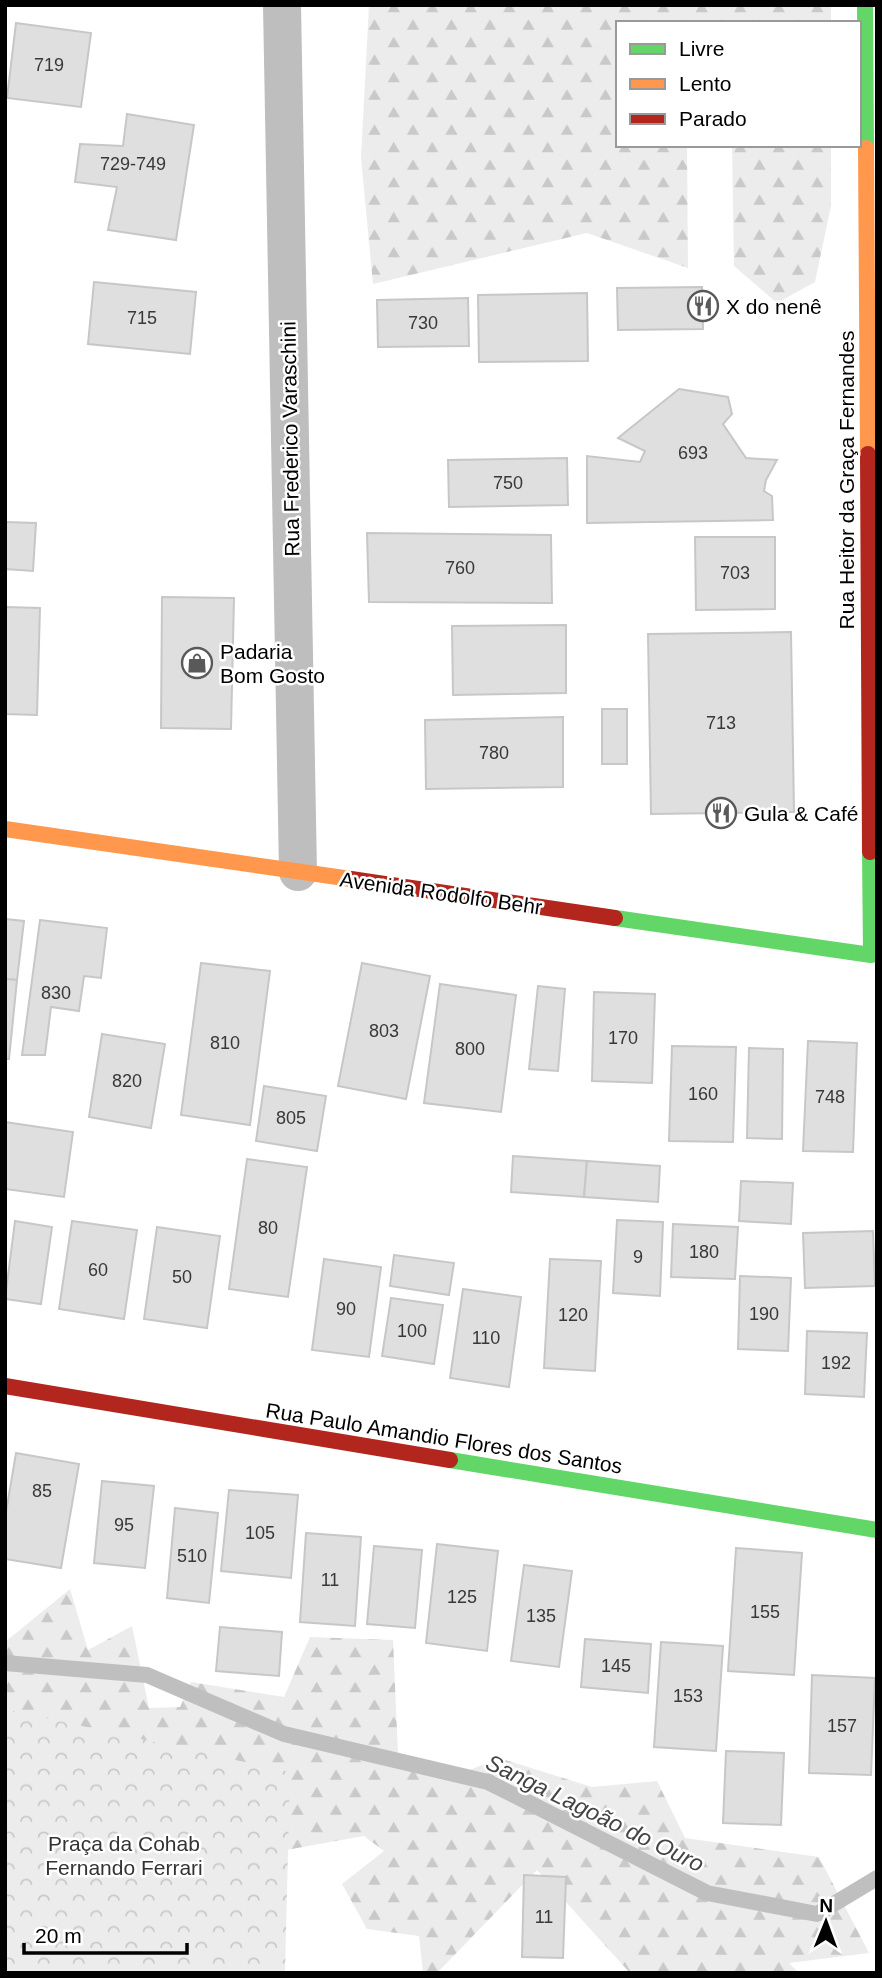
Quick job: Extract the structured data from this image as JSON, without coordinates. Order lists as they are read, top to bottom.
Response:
{
  "streets": {
    "street": [
      "Rua Frederico Varaschini",
      "Rua Heitor da Graça Fernandes",
      "Avenida Rodolfo Behr",
      "Rua Paulo Amandio Flores dos Santos"
    ]
  },
  "crossings": [
    ["Rua Frederico Varaschini", "Avenida Rodolfo Behr"],
    ["Rua Heitor da Graça Fernandes", "Avenida Rodolfo Behr"]
  ],
  "water": ["Sanga Lagoão do Ouro"],
  "parks": ["Praça da Cohab Fernando Ferrari"],
  "places": {
    "restaurant": ["X do nenê", "Gula & Café"],
    "shop": ["Padaria Bom Gosto"]
  },
  "house_numbers": [
    "719",
    "729-749",
    "715",
    "730",
    "693",
    "750",
    "760",
    "703",
    "713",
    "780",
    "830",
    "803",
    "170",
    "810",
    "800",
    "820",
    "160",
    "748",
    "805",
    "80",
    "180",
    "9",
    "60",
    "50",
    "90",
    "190",
    "120",
    "100",
    "110",
    "192",
    "85",
    "95",
    "105",
    "510",
    "11",
    "125",
    "155",
    "135",
    "145",
    "153",
    "157",
    "11"
  ],
  "legend": ["Livre", "Lento", "Parado"],
  "scale_bar": "20 m",
  "north": "top"
}
